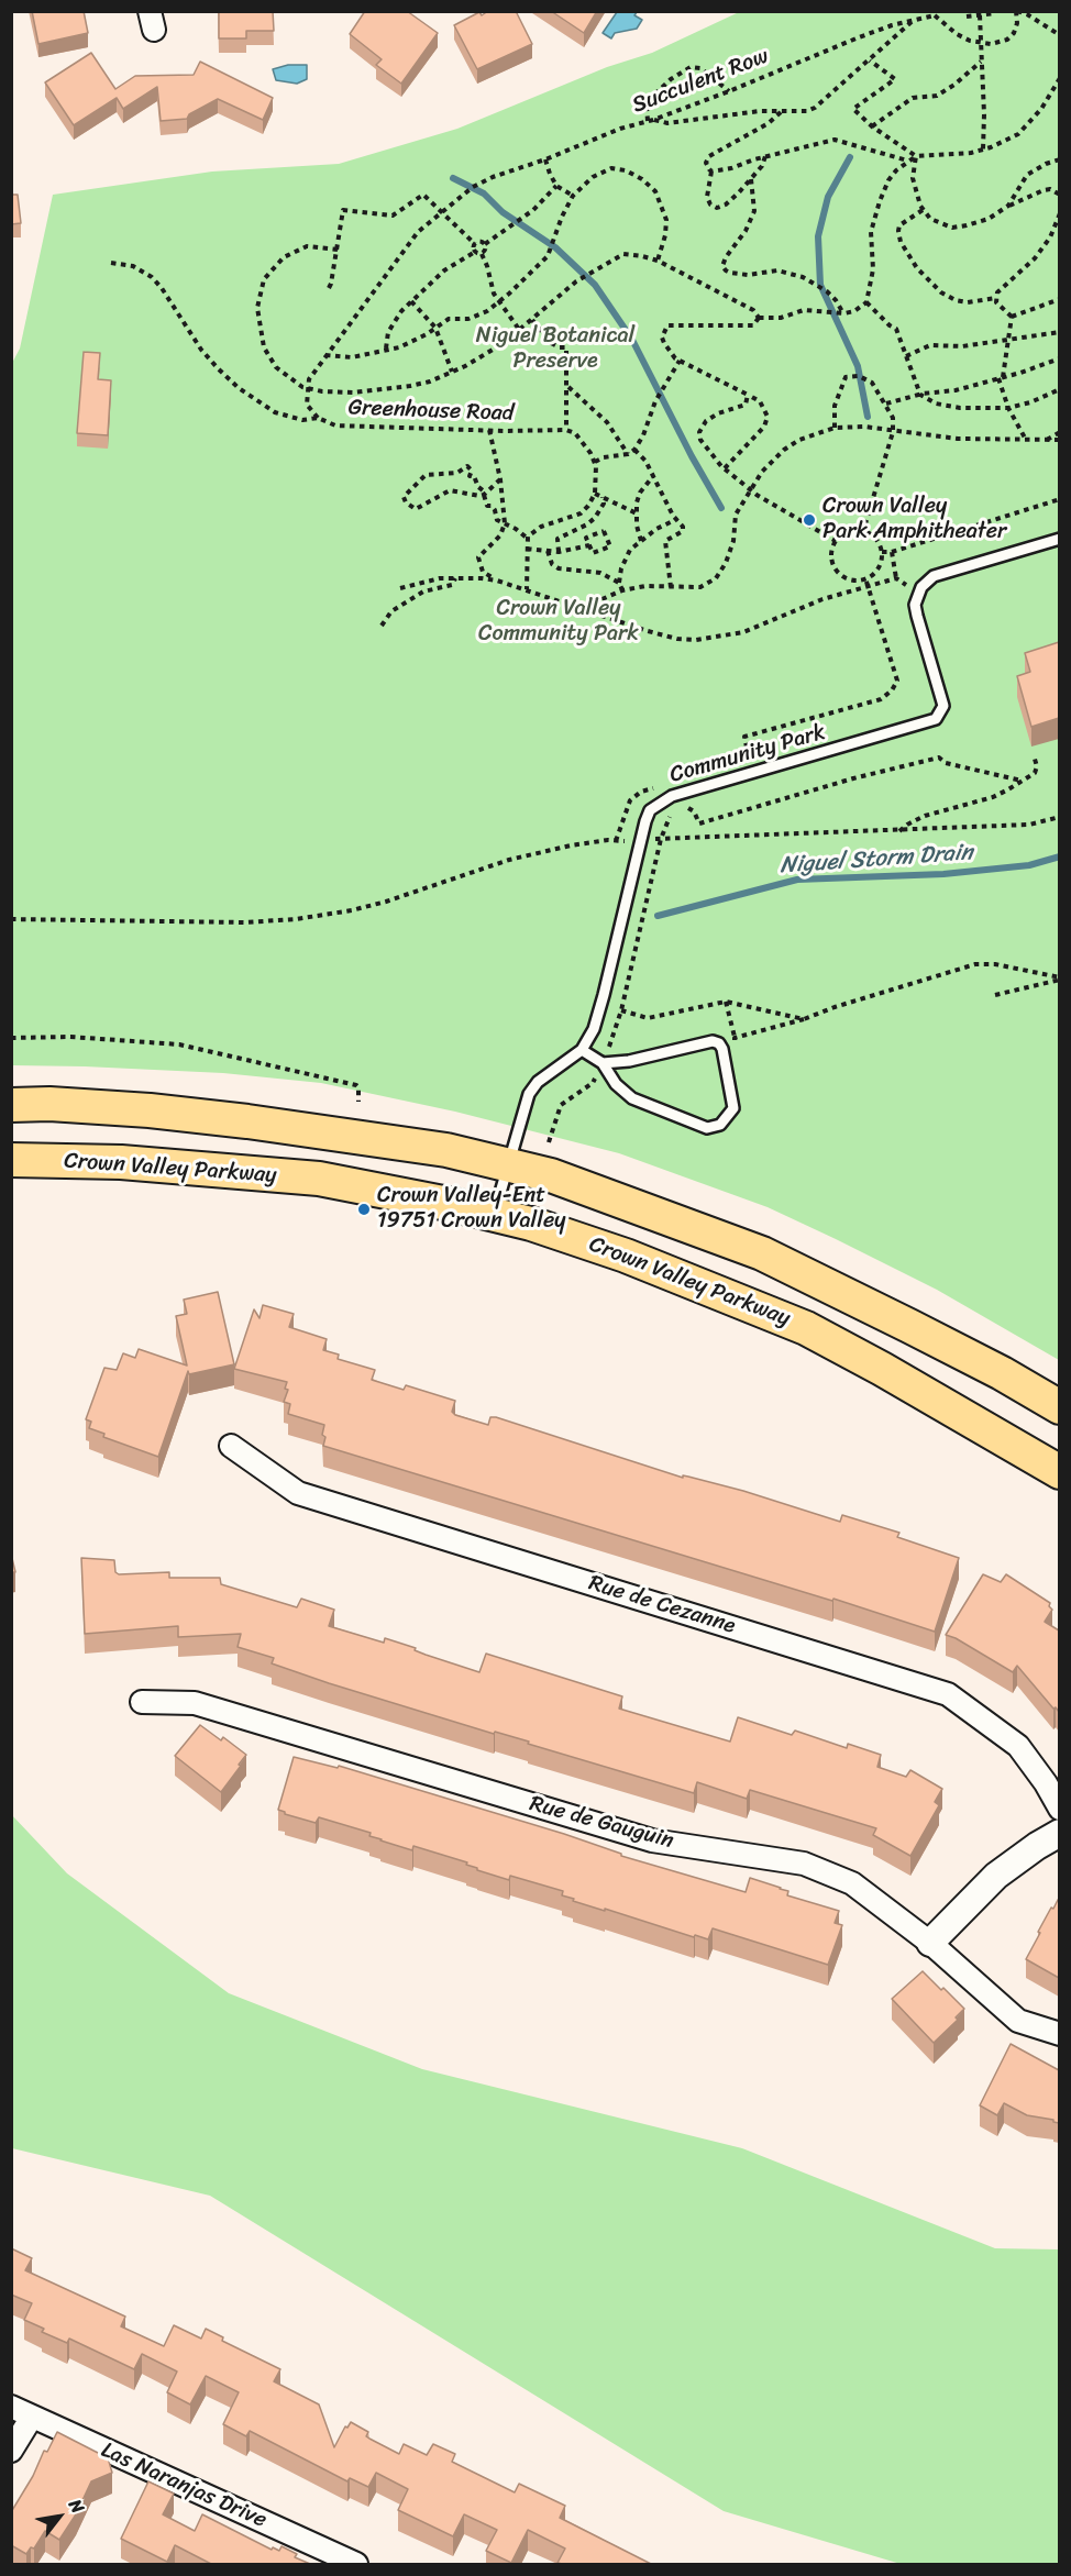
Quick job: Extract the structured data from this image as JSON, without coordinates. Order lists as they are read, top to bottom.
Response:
{
  "streets": {
    "main road": ["Crown Valley Parkway"],
    "street": ["Rue de Cezanne", "Rue de Gauguin", "Las Naranjas Drive"],
    "lane": ["Community Park"],
    "path": ["Succulent Row", "Greenhouse Road"]
  },
  "crossings": [
    ["Community Park", "Crown Valley Parkway"]
  ],
  "water": ["Niguel Storm Drain"],
  "parks": ["Niguel Botanical Preserve", "Crown Valley Community Park"],
  "places": ["Crown Valley Park Amphitheater", "Crown Valley-Ent 19751 Crown Valley"],
  "north": "top right"
}
